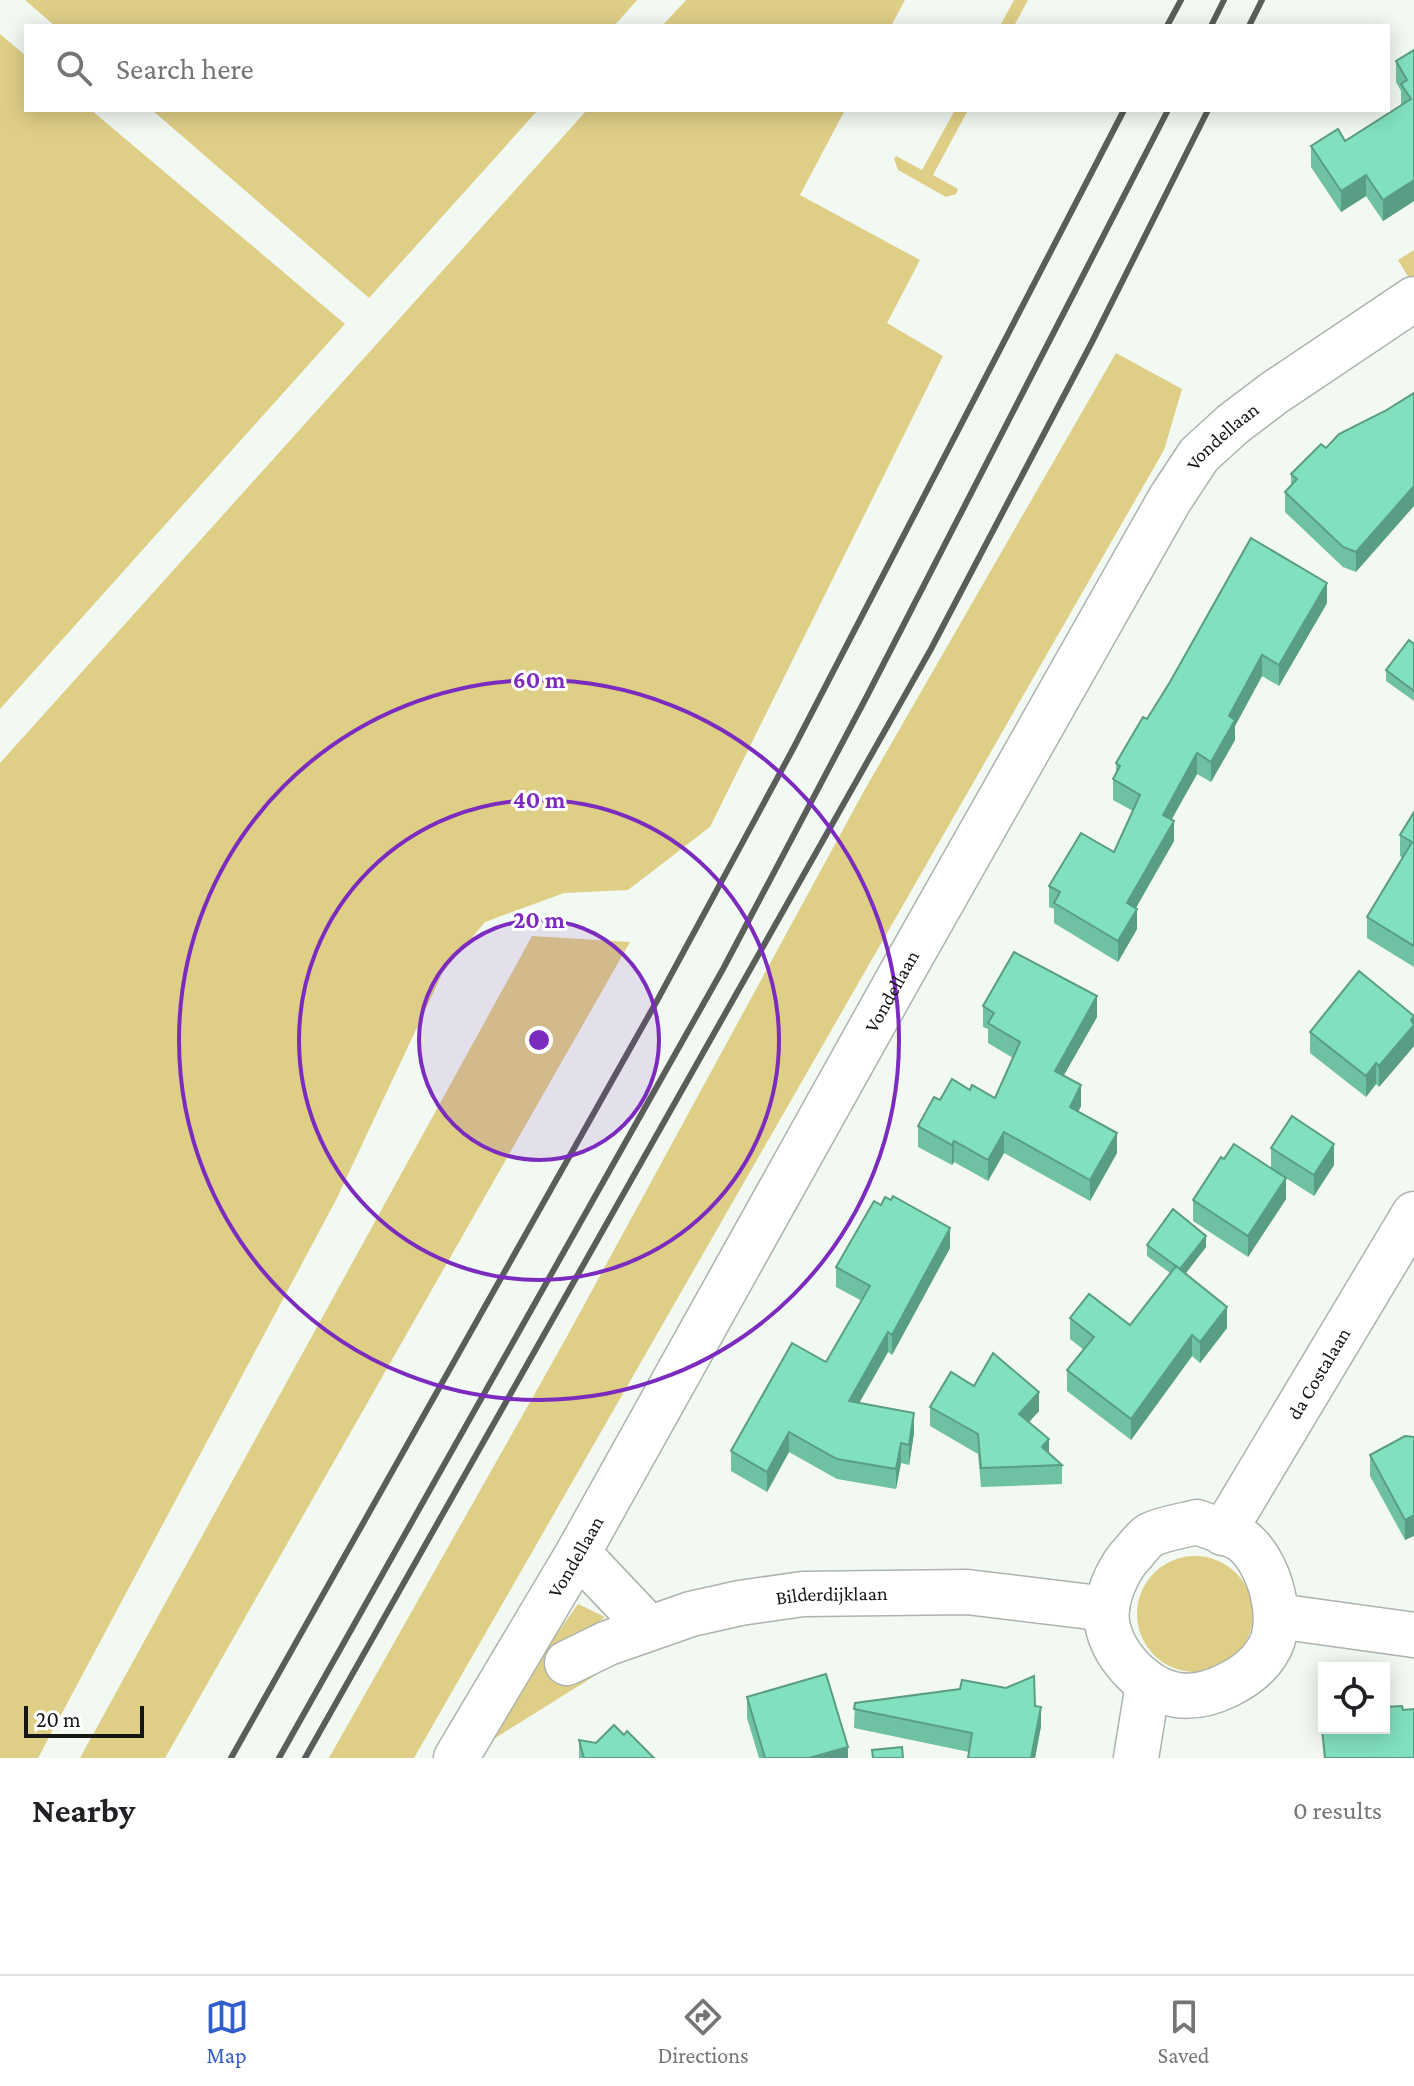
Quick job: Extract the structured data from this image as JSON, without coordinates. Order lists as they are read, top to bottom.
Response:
{
  "streets": {
    "street": ["Vondellaan", "da Costalaan", "Bilderdijklaan"]
  },
  "crossings": [
    ["da Costalaan", "Bilderdijklaan"]
  ],
  "scale_bar": "20 m",
  "page": {
    "search": "Search here",
    "scale": "20 m",
    "heading": ["Nearby", "0 results"],
    "nav": ["Map", "Directions", "Saved"]
  },
  "rings": ["60 m", "40 m", "20 m"]
}
